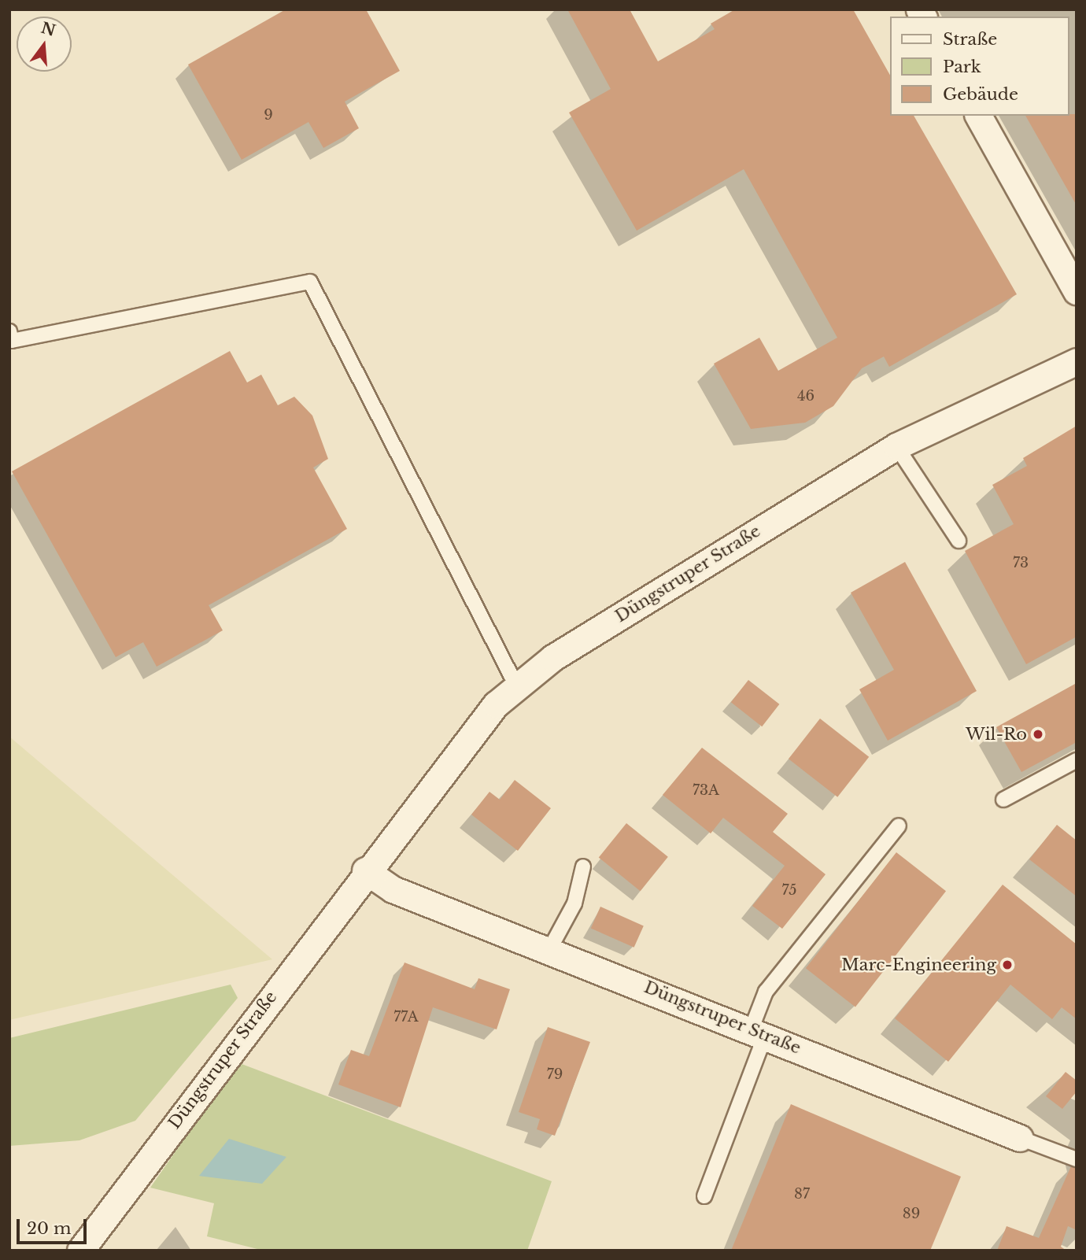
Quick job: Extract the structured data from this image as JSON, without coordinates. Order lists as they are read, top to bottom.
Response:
{
  "streets": {
    "street": ["Düngstruper Straße"]
  },
  "places": ["Wil-Ro", "Marc-Engineering"],
  "house_numbers": [
    "9",
    "46",
    "73",
    "73A",
    "75",
    "77A",
    "79",
    "87",
    "89"
  ],
  "legend": ["Straße", "Park", "Gebäude"],
  "scale_bar": "20 m",
  "north": "top"
}
